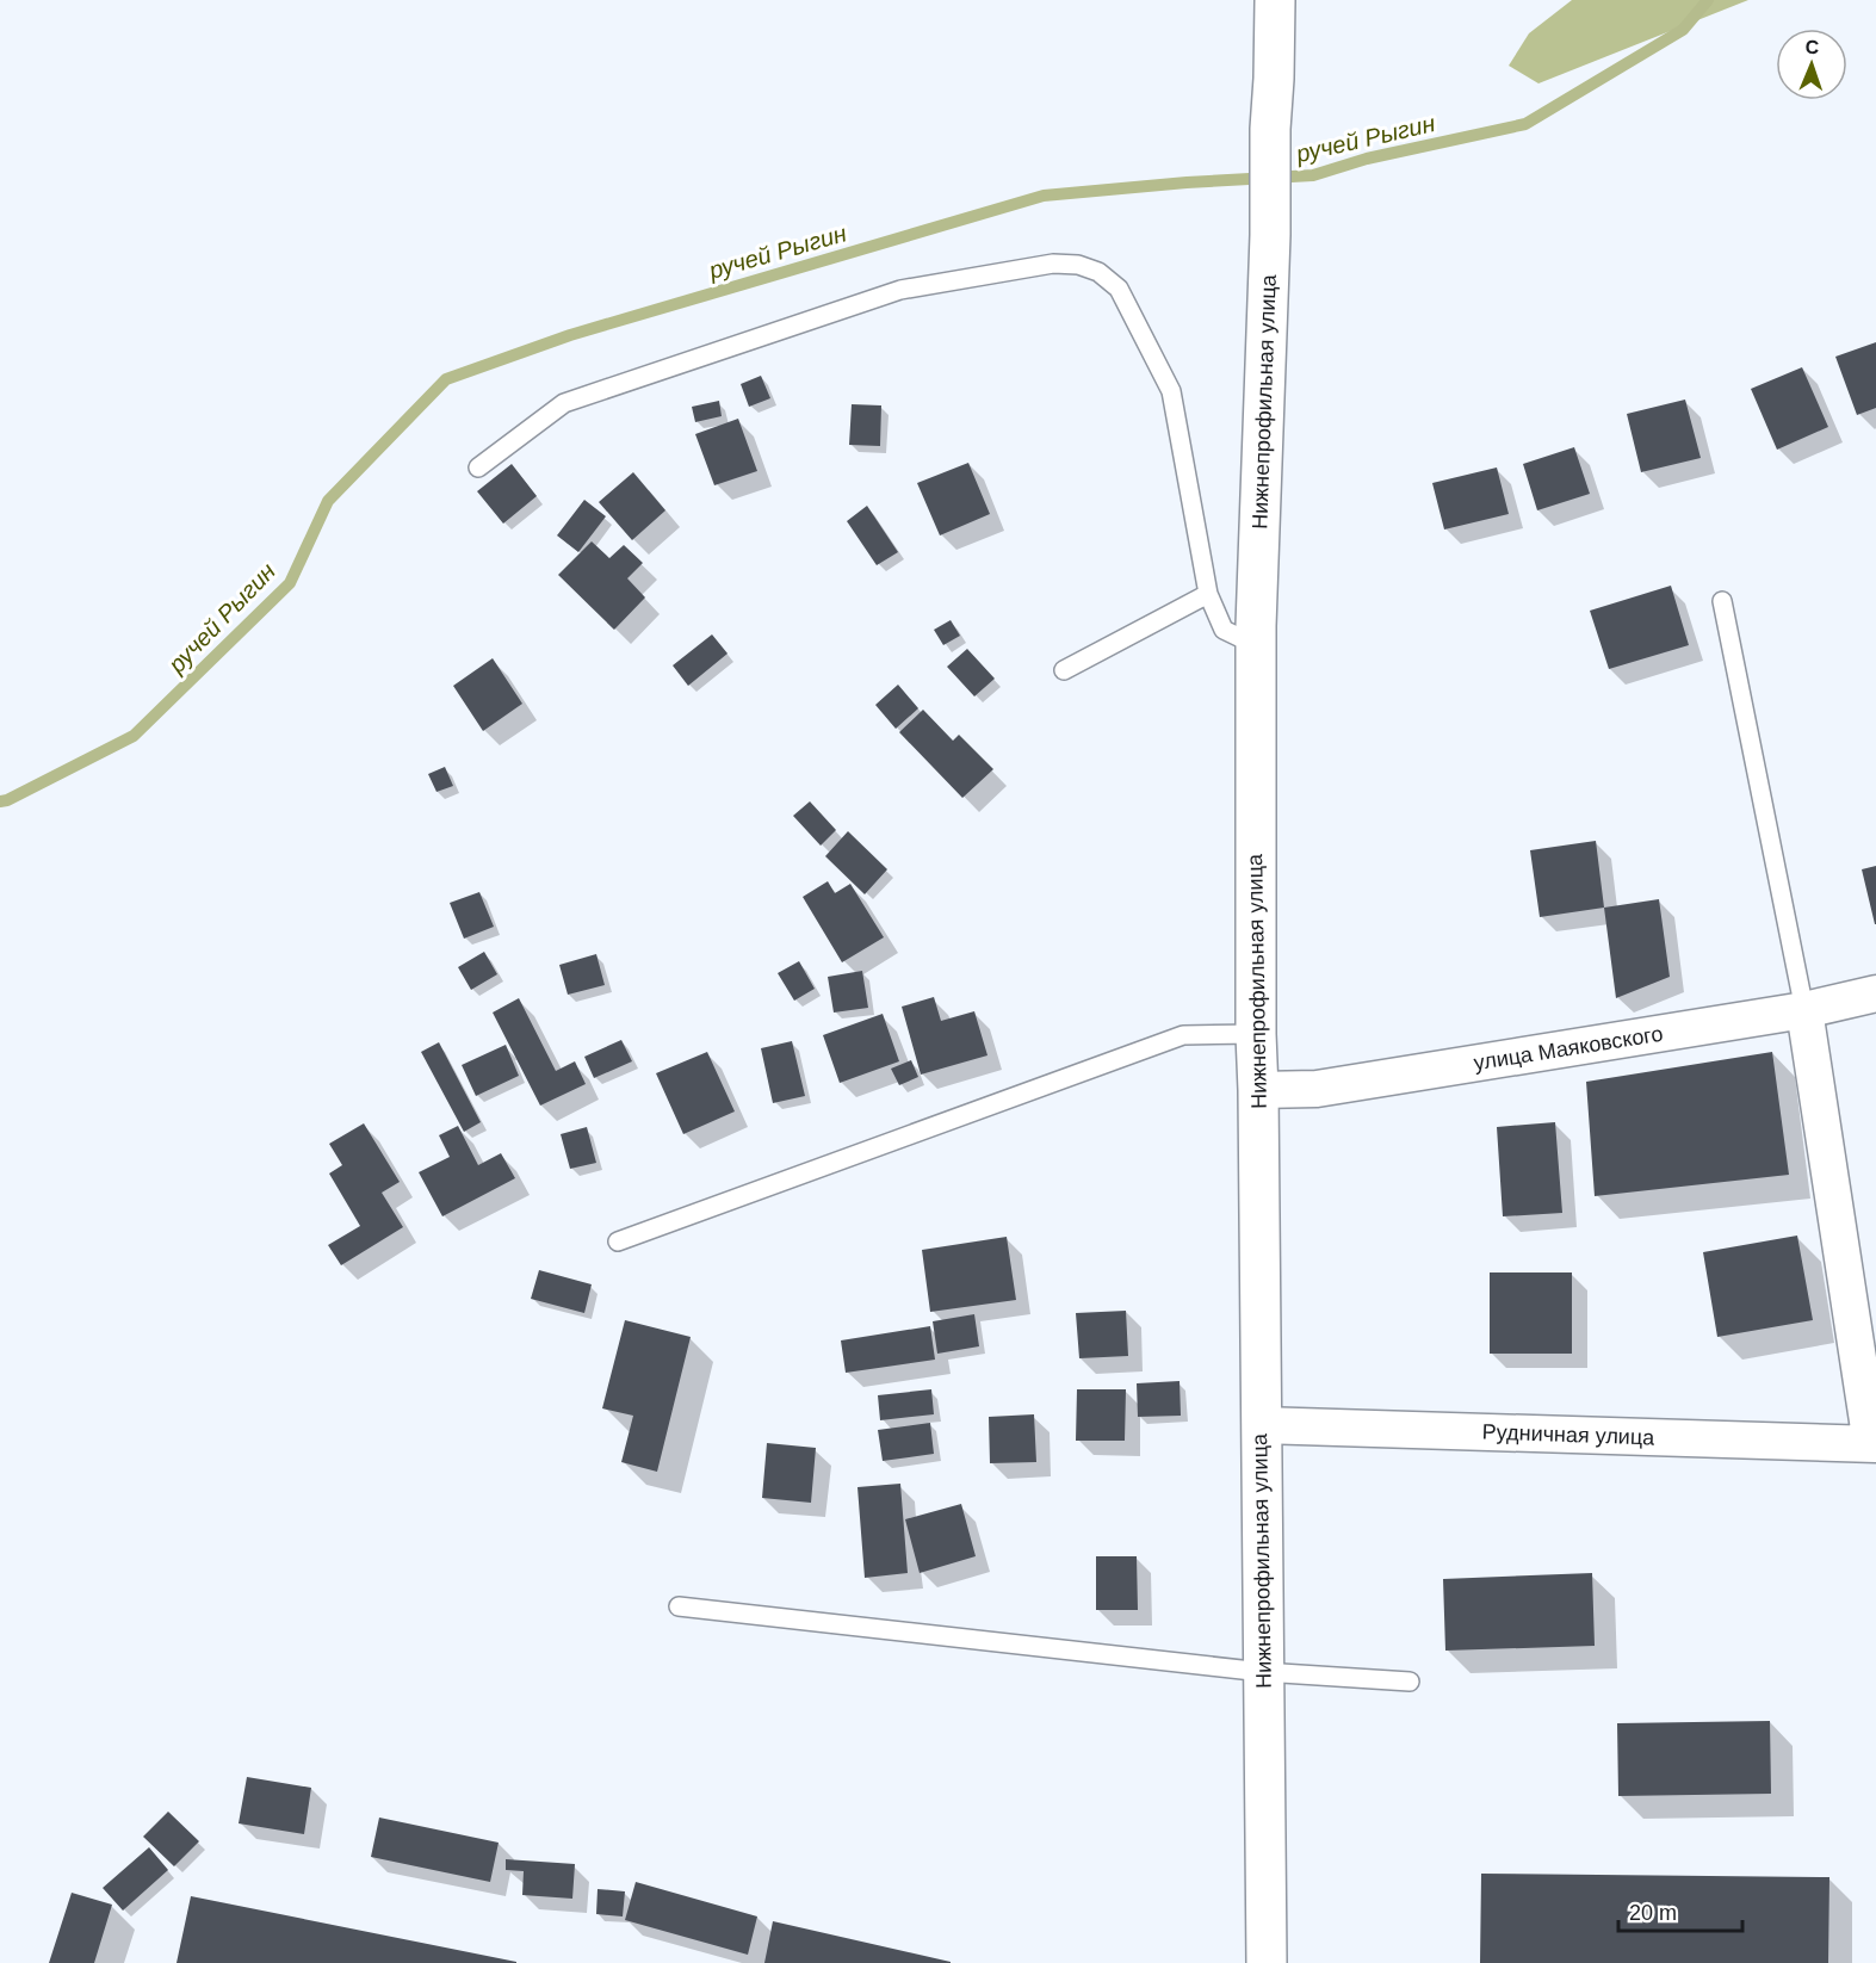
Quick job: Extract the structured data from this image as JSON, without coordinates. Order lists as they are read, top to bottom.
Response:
{
  "streets": {
    "street": ["Нижнепрофильная улица", "улица Маяковского", "Рудничная улица"]
  },
  "crossings": [
    ["Нижнепрофильная улица", "улица Маяковского"],
    ["Нижнепрофильная улица", "Рудничная улица"]
  ],
  "water": ["ручей Рыгин"],
  "scale_bar": "20 m",
  "north": "top"
}
